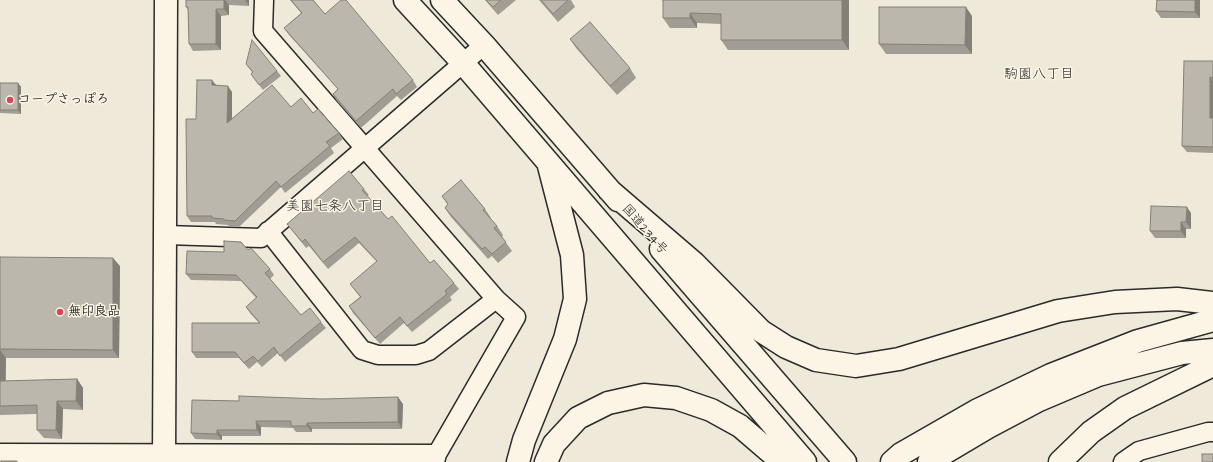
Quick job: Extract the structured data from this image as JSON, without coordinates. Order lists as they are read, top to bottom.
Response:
{
  "streets": {
    "main road": ["国道234号"]
  },
  "districts": ["駒園八丁目", "美園七条八丁目"],
  "places": ["コープさっぽろ", "無印良品"]
}
